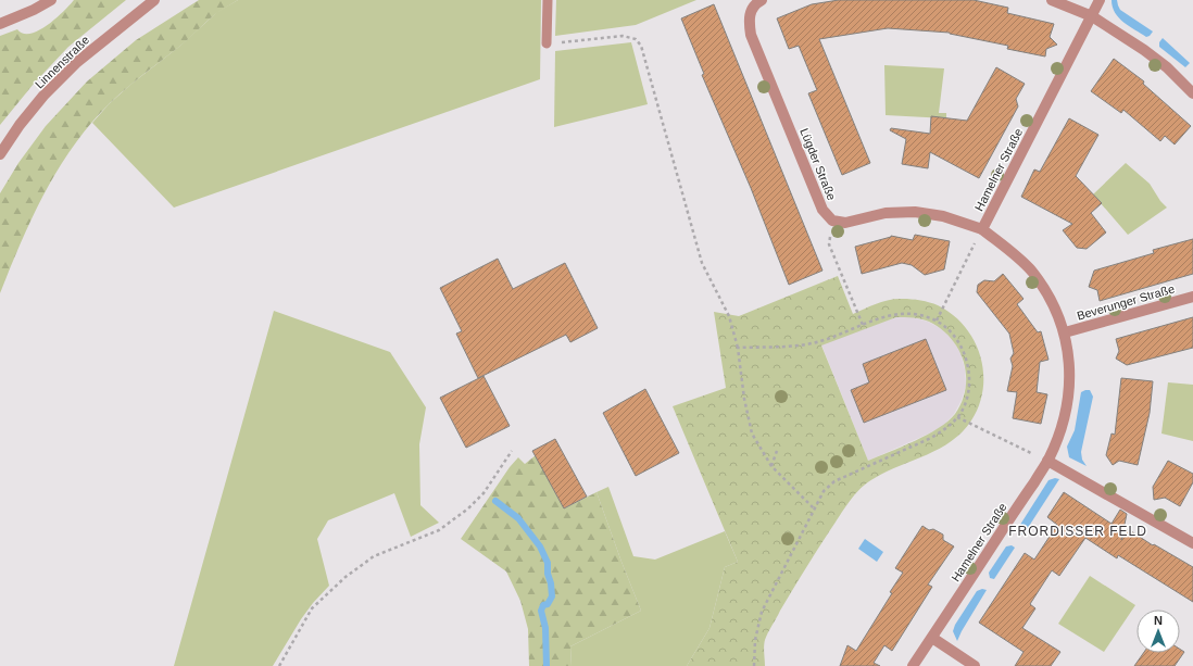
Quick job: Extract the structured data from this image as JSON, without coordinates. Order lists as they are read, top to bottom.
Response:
{
  "streets": {
    "street": [
      "Linnenstraße",
      "Lügder Straße",
      "Hamelner Straße",
      "Beverunger Straße"
    ]
  },
  "crossings": [
    ["Hamelner Straße", "Beverunger Straße"]
  ],
  "districts": ["FRORDISSER FELD"],
  "north": "top"
}
